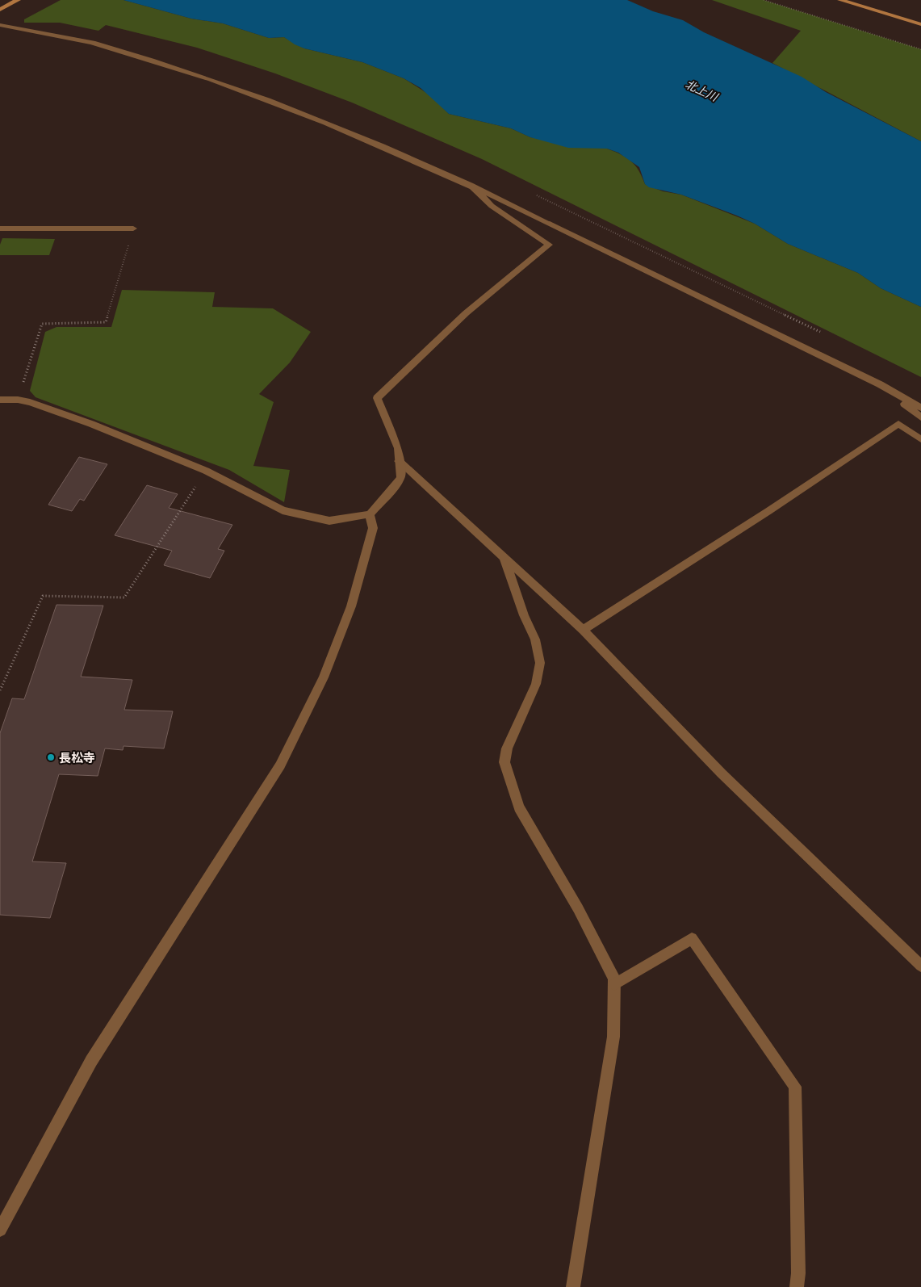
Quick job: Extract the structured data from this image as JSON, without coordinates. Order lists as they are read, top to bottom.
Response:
{
  "water": ["北上川"],
  "places": ["長松寺"]
}
